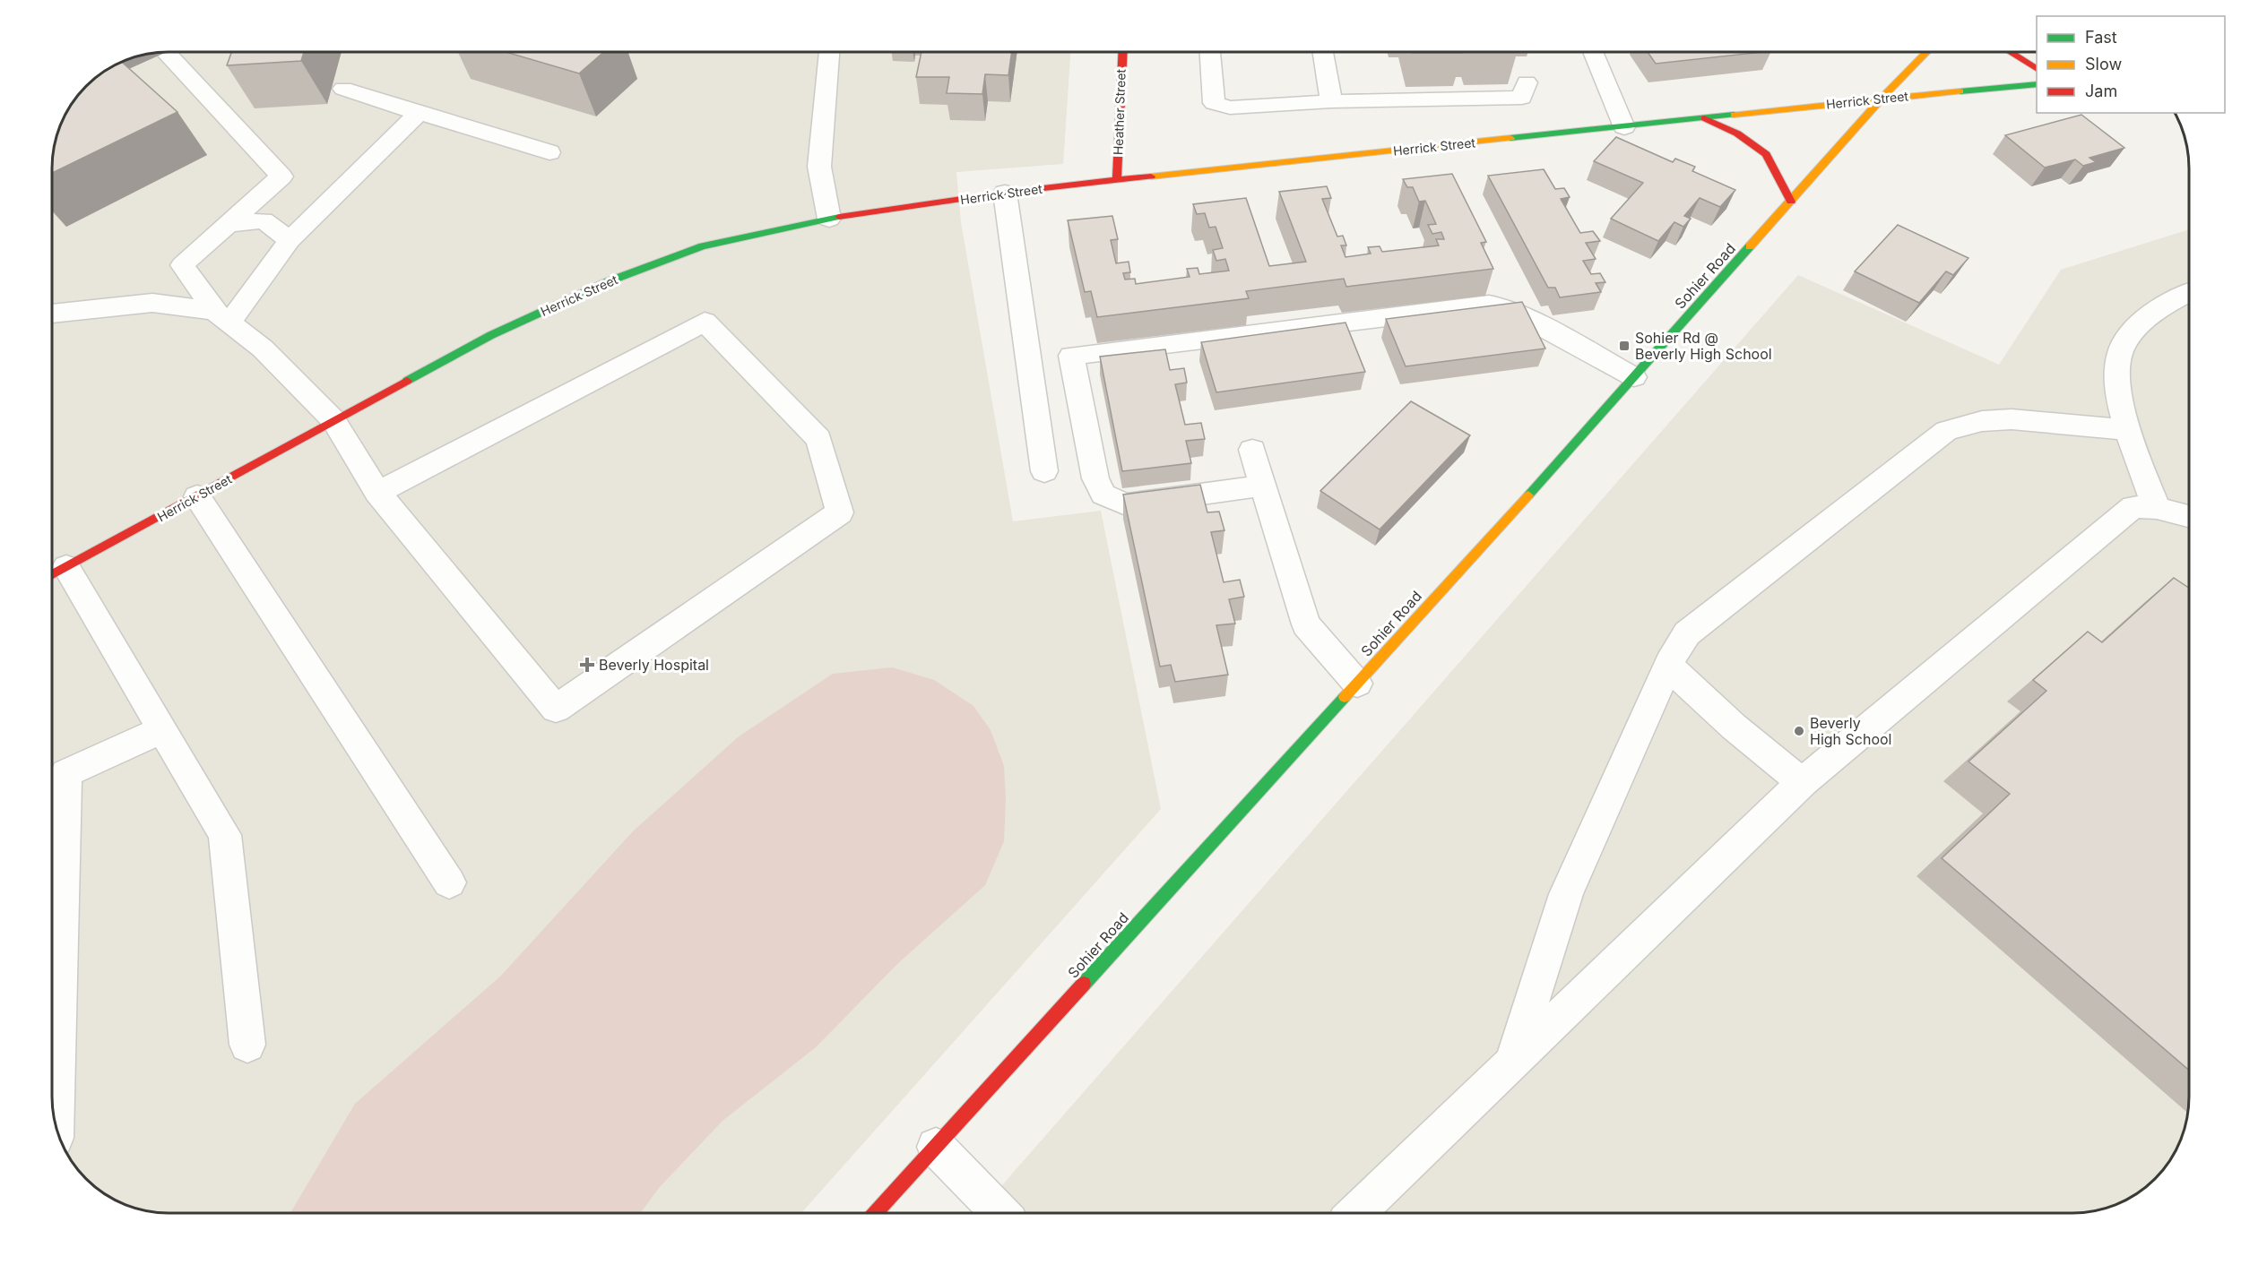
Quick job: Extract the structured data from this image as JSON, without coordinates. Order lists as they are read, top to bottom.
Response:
{
  "streets": {
    "street": ["Herrick Street", "Heather Street", "Sohier Road"]
  },
  "crossings": [
    ["Herrick Street", "Heather Street"],
    ["Herrick Street", "Sohier Road"]
  ],
  "places": {
    "transit": ["Sohier Rd @ Beverly High School"],
    "health": ["Beverly Hospital"],
    "other": ["Beverly High School"]
  },
  "legend": ["Fast", "Slow", "Jam"]
}
